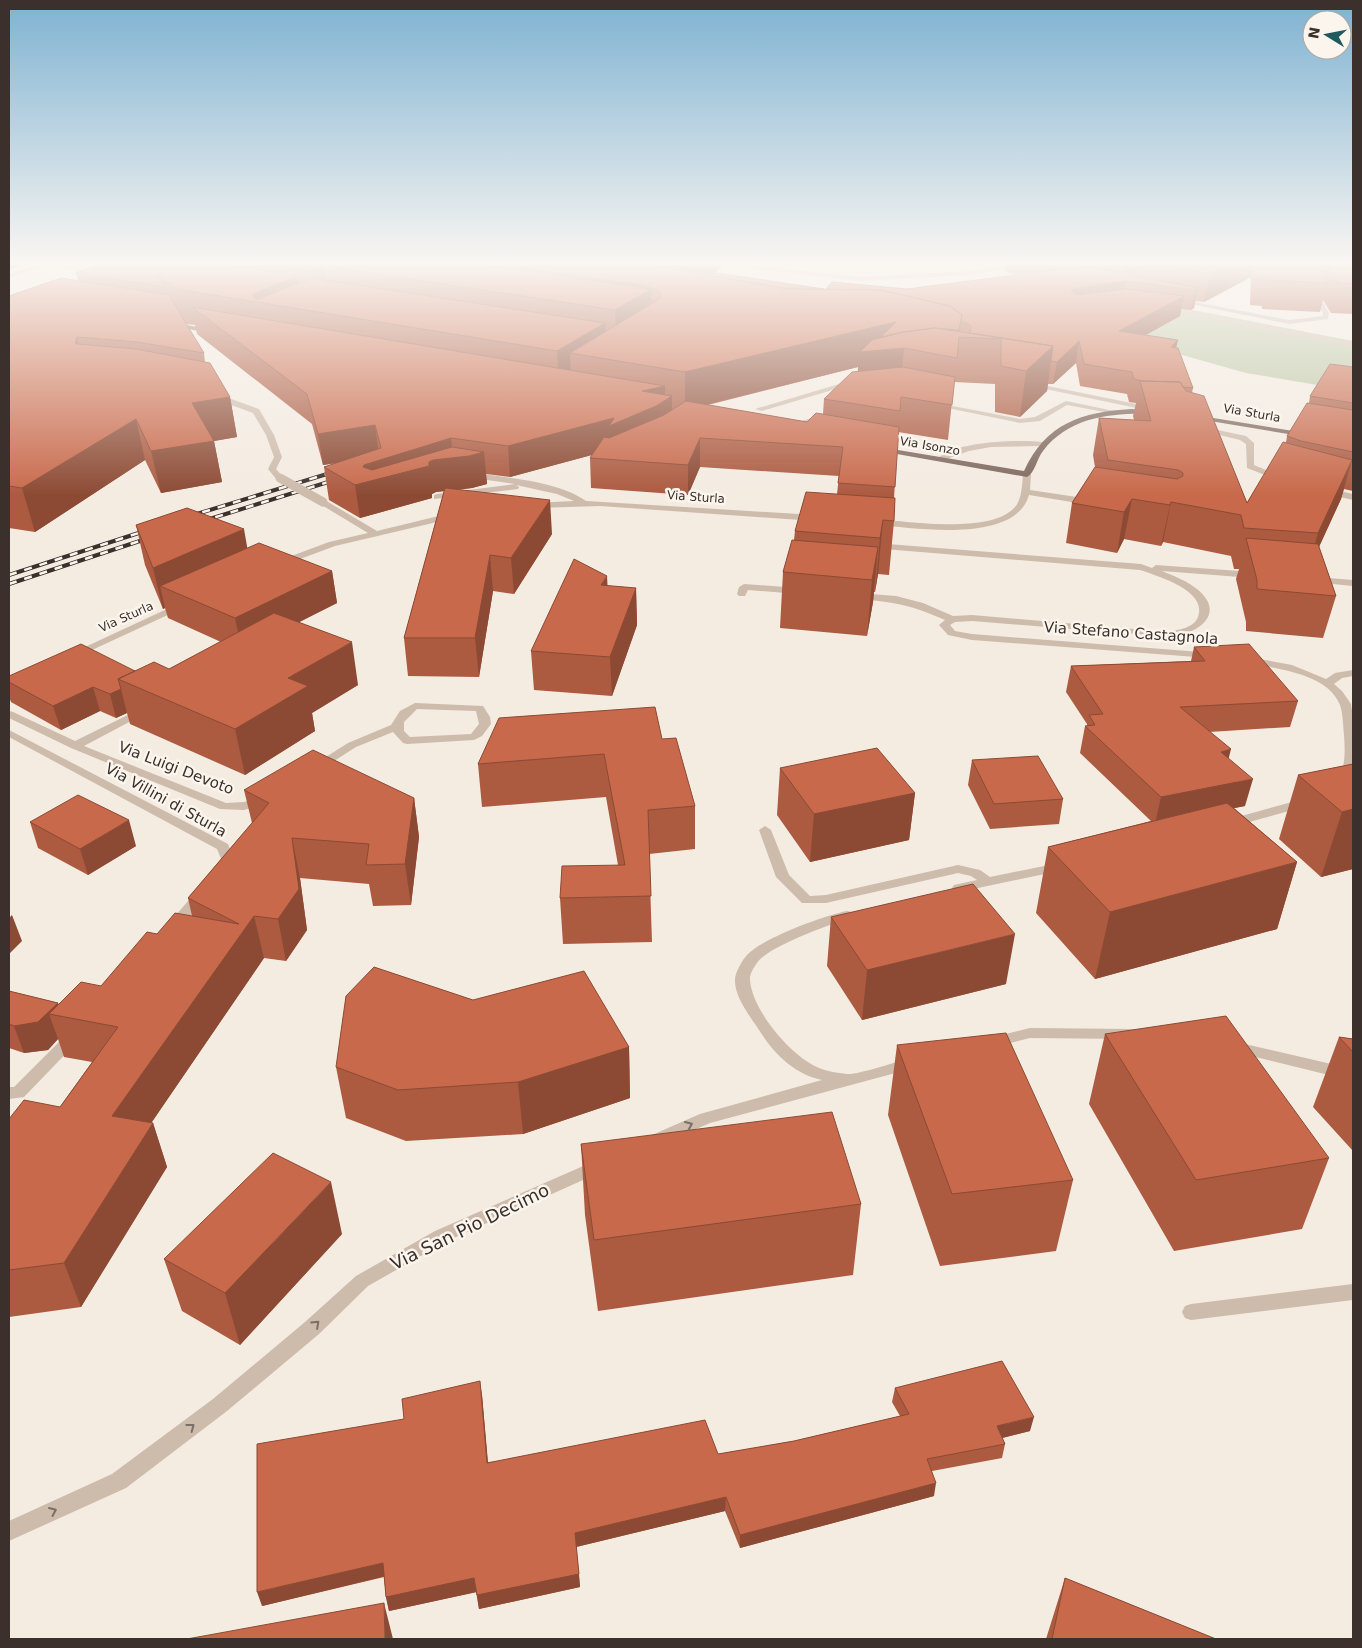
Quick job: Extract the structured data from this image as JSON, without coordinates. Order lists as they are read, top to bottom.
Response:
{
  "streets": {
    "main road": ["Via Sturla", "Via Isonzo"],
    "street": [
      "Via Stefano Castagnola",
      "Via Luigi Devoto",
      "Via Villini di Sturla",
      "Via San Pio Decimo"
    ]
  },
  "one_way": ["Via San Pio Decimo"],
  "north": "left"
}
